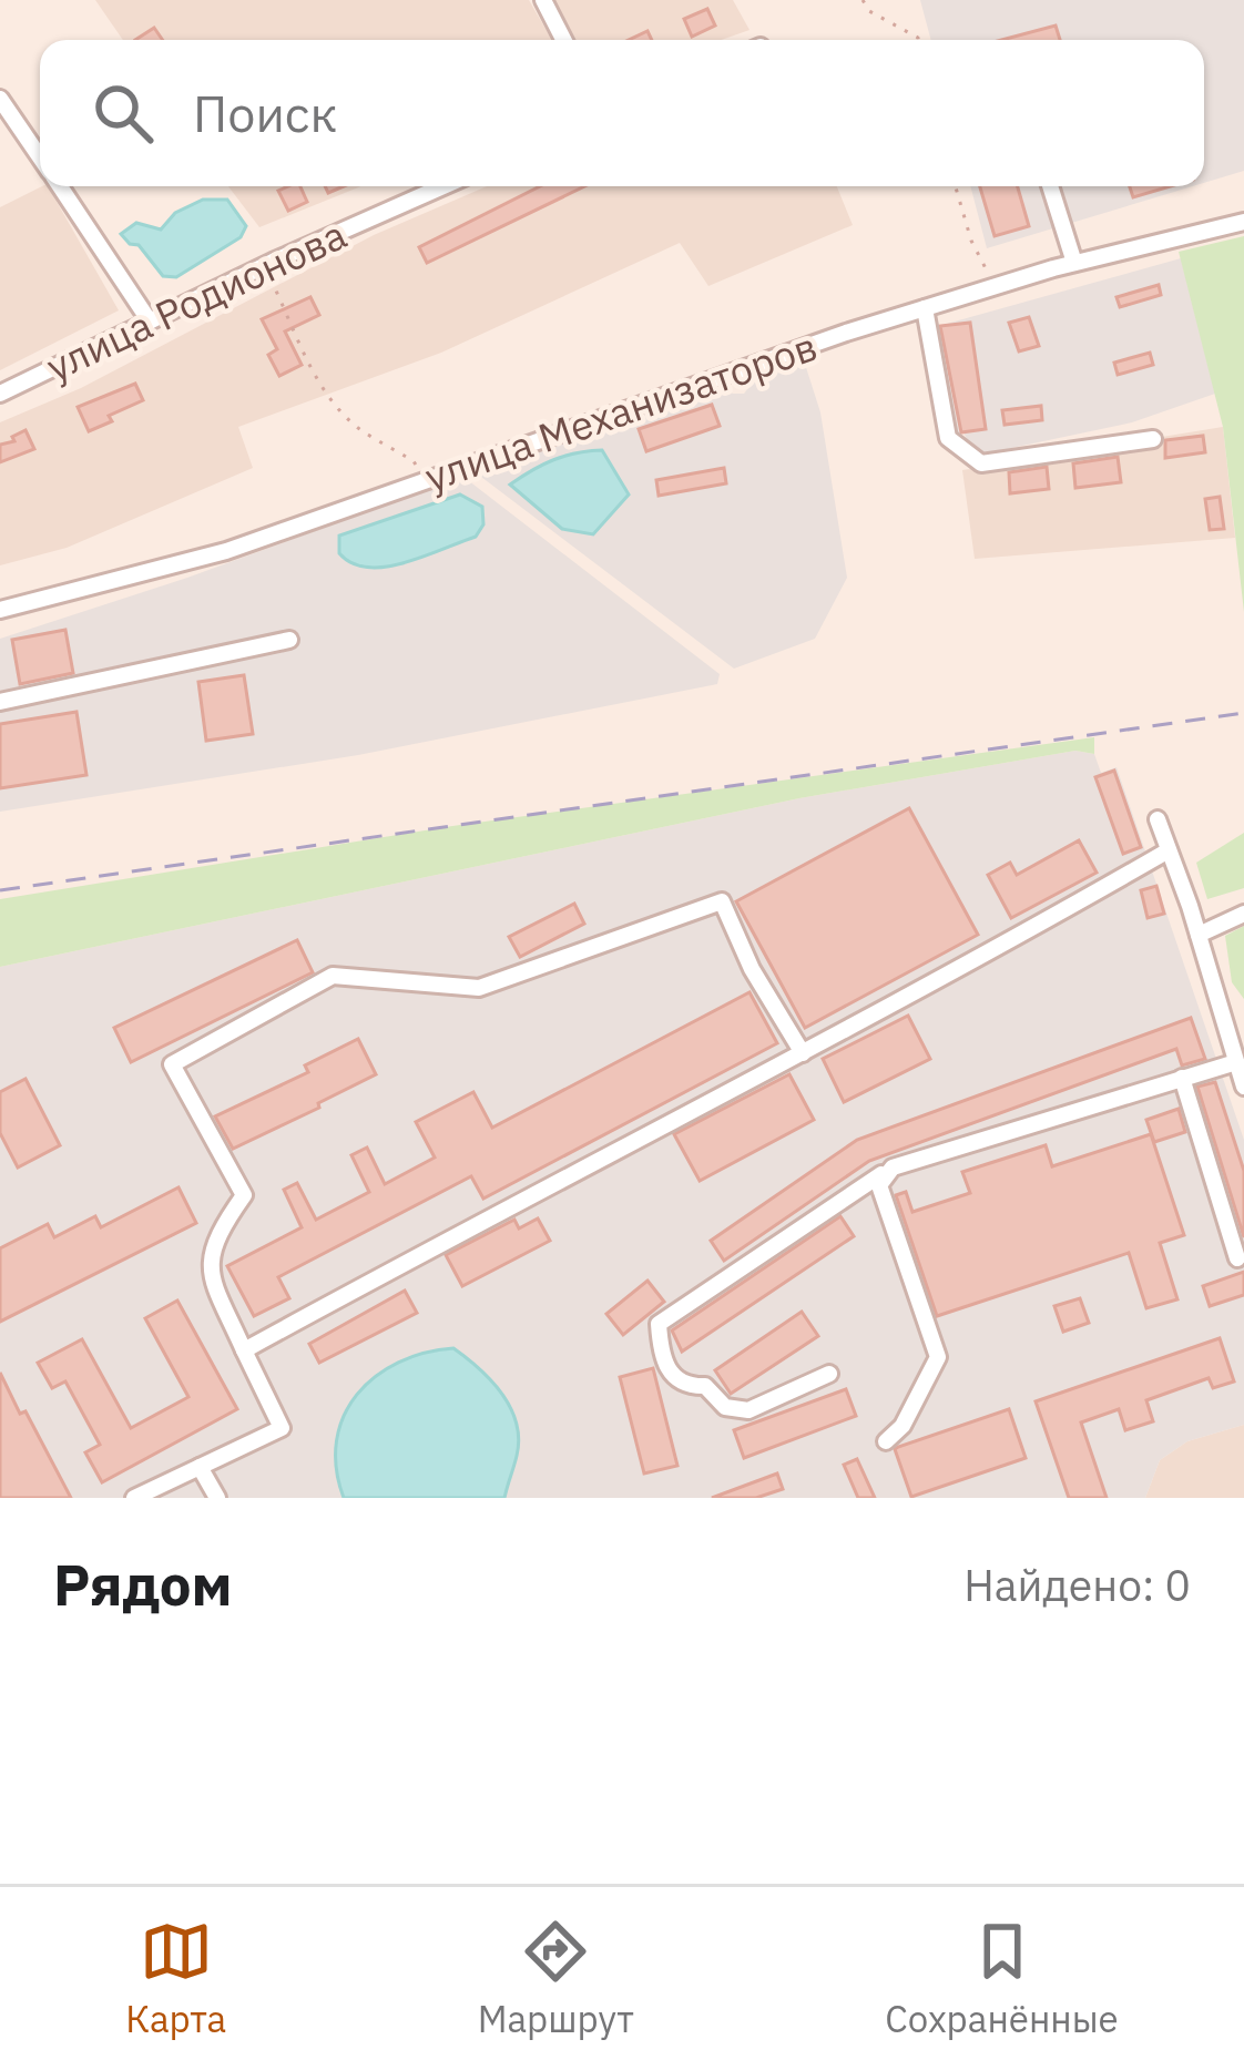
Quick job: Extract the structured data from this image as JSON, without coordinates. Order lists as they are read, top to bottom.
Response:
{
  "streets": {
    "street": ["улица Родионова", "улица Механизаторов"]
  },
  "page": {
    "search": "Поиск",
    "heading": ["Рядом", "Найдено: 0"],
    "nav": ["Карта", "Маршрут", "Сохранённые"]
  }
}
